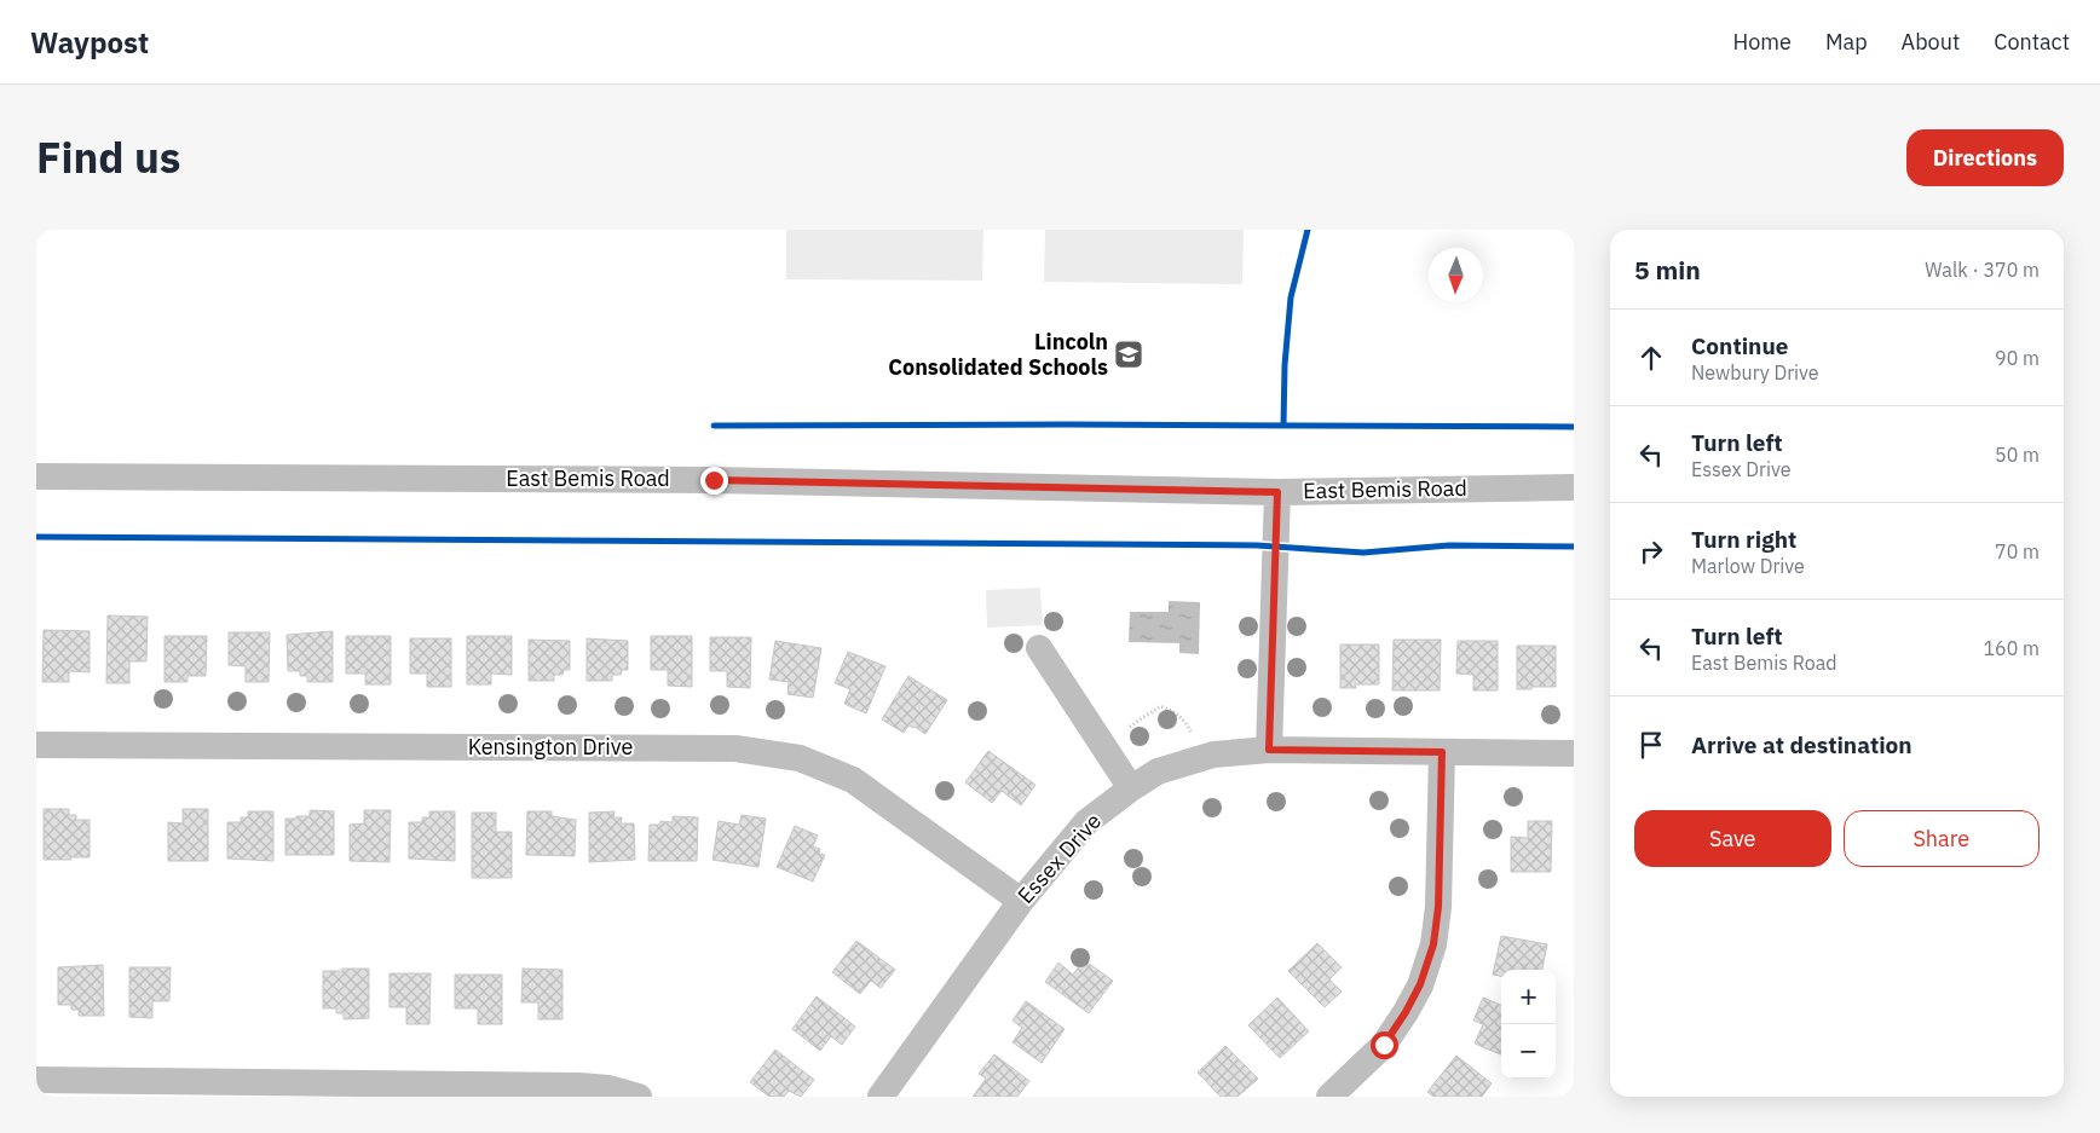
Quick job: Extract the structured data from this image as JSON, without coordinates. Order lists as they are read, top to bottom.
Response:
{
  "streets": {
    "street": ["East Bemis Road", "Kensington Drive", "Essex Drive"]
  },
  "crossings": [
    ["Kensington Drive", "Essex Drive"]
  ],
  "places": {
    "school or university": ["Lincoln Consolidated Schools"]
  },
  "north": "bottom",
  "page": {
    "header": "Waypost",
    "nav": [
      "Home",
      "Map",
      "About",
      "Contact"
    ],
    "title": "Find us",
    "buttons": [
      "Directions",
      ["Save", "Share"]
    ],
    "heading": ["5 min", "Walk · 370 m"],
    "list": [
      ["Continue", "Newbury Drive", "90 m"],
      ["Turn left", "Essex Drive", "50 m"],
      ["Turn right", "Marlow Drive", "70 m"],
      ["Turn left", "East Bemis Road", "160 m"],
      "Arrive at destination"
    ],
    "map_buttons": ["+", "−"]
  }
}
